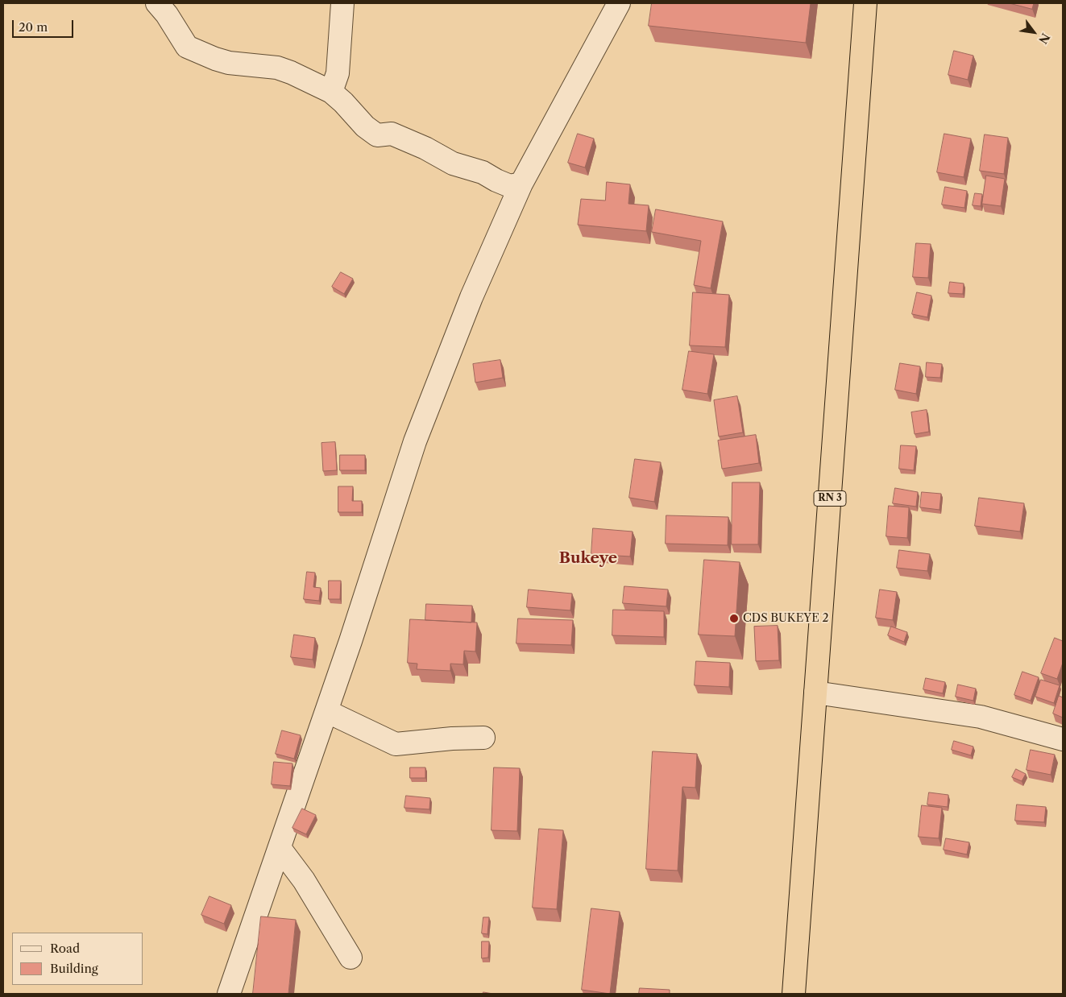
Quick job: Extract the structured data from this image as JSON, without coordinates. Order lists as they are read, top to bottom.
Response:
{
  "streets": {
    "highway": ["RN 3"]
  },
  "districts": ["Bukeye"],
  "places": ["CDS BUKEYE 2"],
  "legend": ["Road", "Building"],
  "scale_bar": "20 m",
  "north": "bottom right"
}
